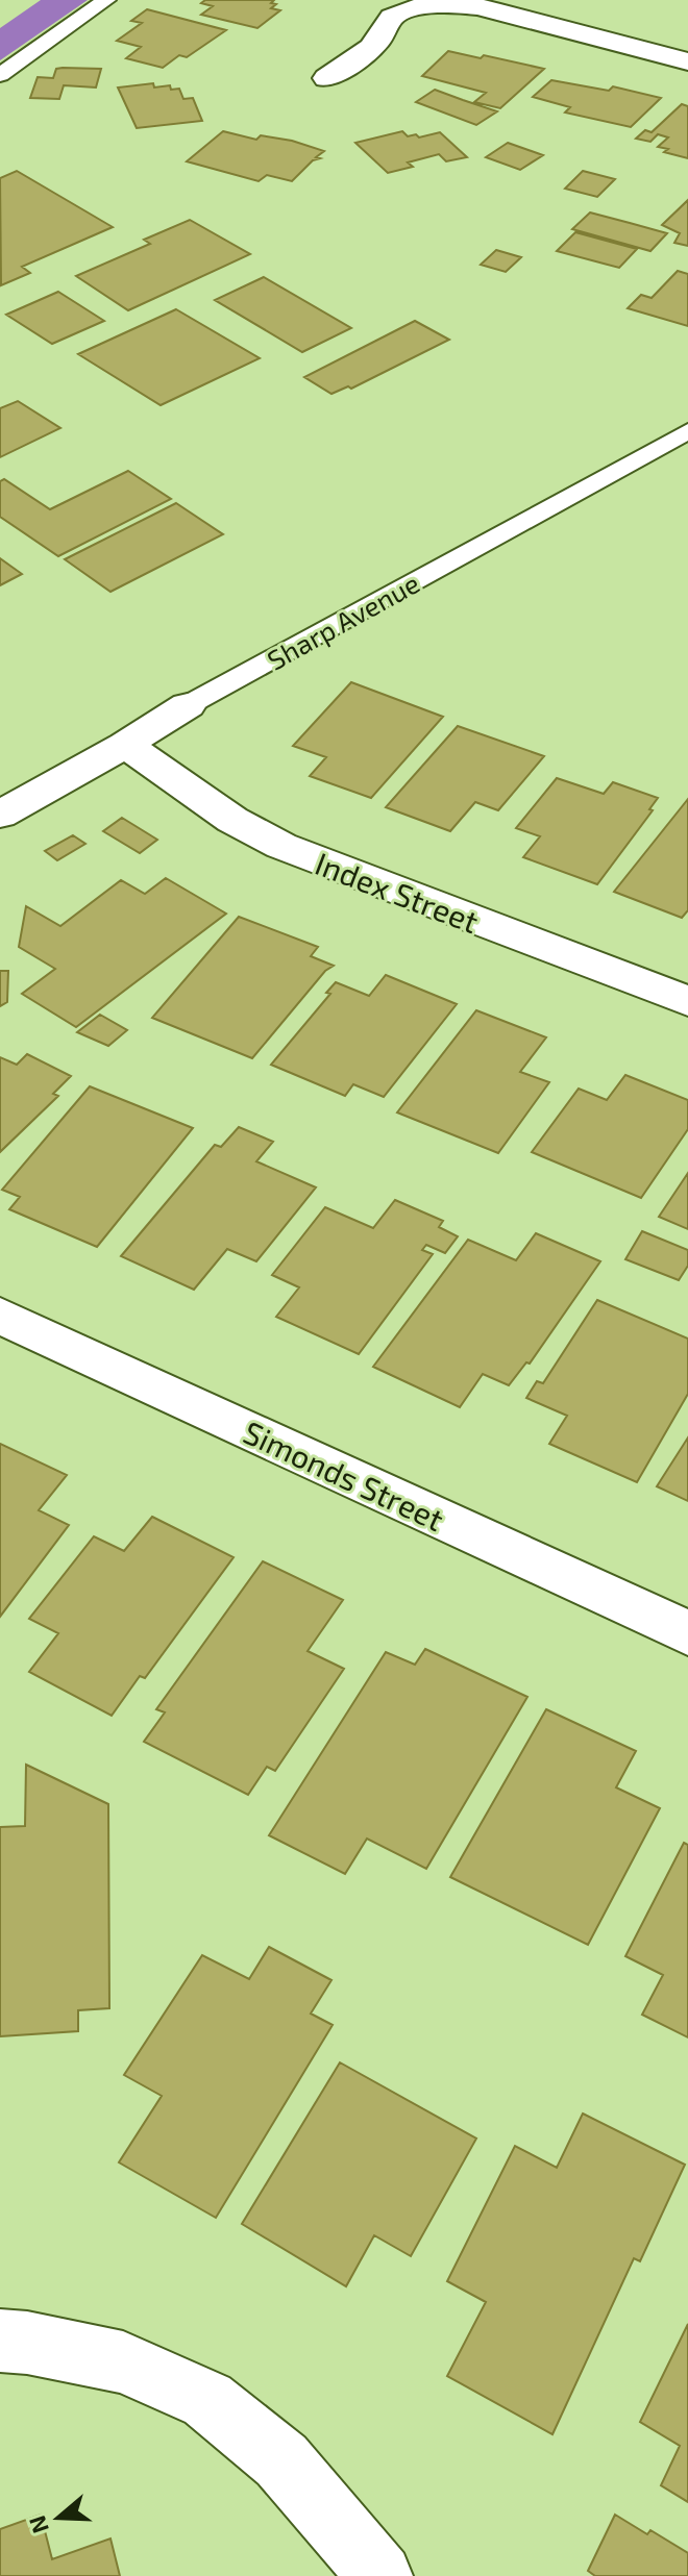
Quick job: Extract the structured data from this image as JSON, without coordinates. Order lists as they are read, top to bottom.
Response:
{
  "streets": {
    "street": ["Sharp Avenue", "Index Street", "Simonds Street"]
  },
  "crossings": [
    ["Sharp Avenue", "Index Street"]
  ],
  "north": "left"
}
